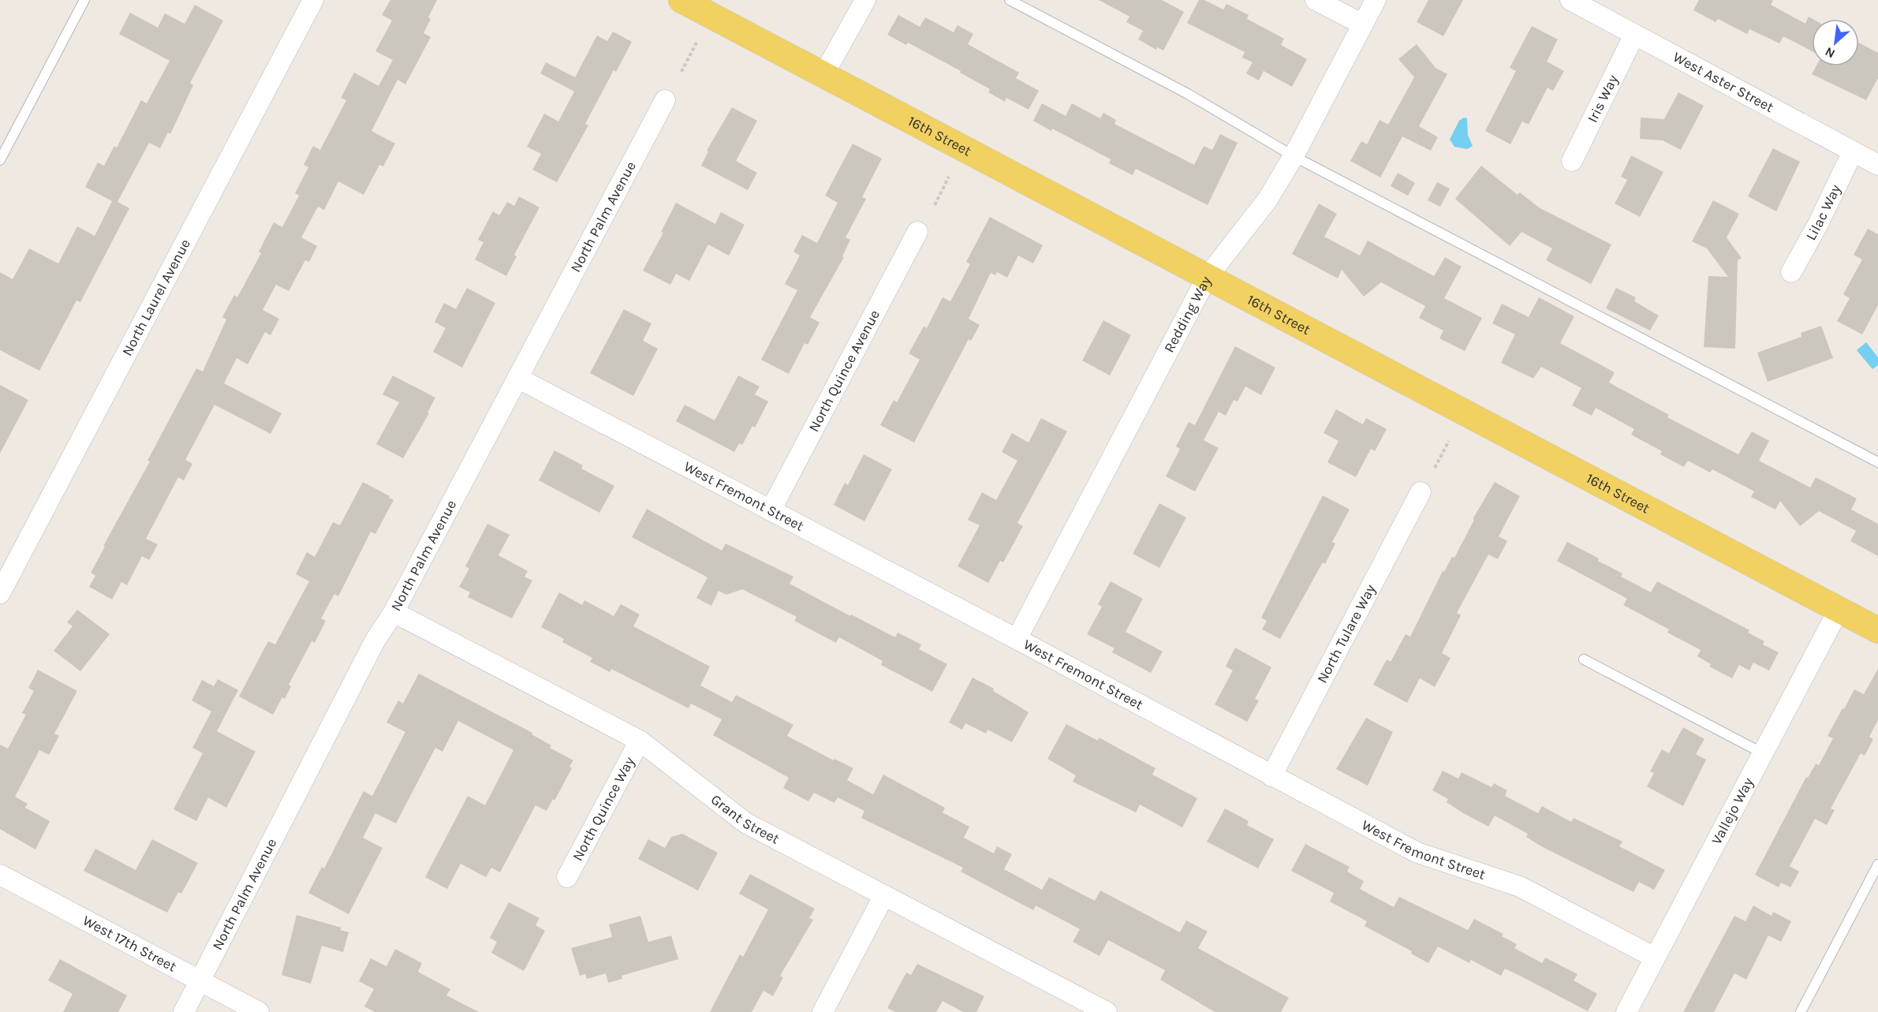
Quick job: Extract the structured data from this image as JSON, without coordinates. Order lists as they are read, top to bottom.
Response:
{
  "streets": {
    "main road": ["16th Street"],
    "street": [
      "West Aster Street",
      "Iris Way",
      "Lilac Way",
      "North Palm Avenue",
      "North Laurel Avenue",
      "Redding Way",
      "North Quince Avenue",
      "West Fremont Street",
      "North Tulare Way",
      "North Quince Way",
      "Vallejo Way",
      "Grant Street",
      "West 17th Street"
    ]
  },
  "crossings": [
    ["West Aster Street", "Iris Way"],
    ["West Aster Street", "Lilac Way"],
    ["16th Street", "Redding Way"],
    ["16th Street", "Vallejo Way"],
    ["North Palm Avenue", "West Fremont Street"],
    ["North Palm Avenue", "Grant Street"],
    ["North Palm Avenue", "West 17th Street"],
    ["Redding Way", "West Fremont Street"],
    ["North Quince Avenue", "West Fremont Street"],
    ["West Fremont Street", "North Tulare Way"],
    ["West Fremont Street", "Vallejo Way"],
    ["North Quince Way", "Grant Street"]
  ],
  "north": "bottom left"
}
